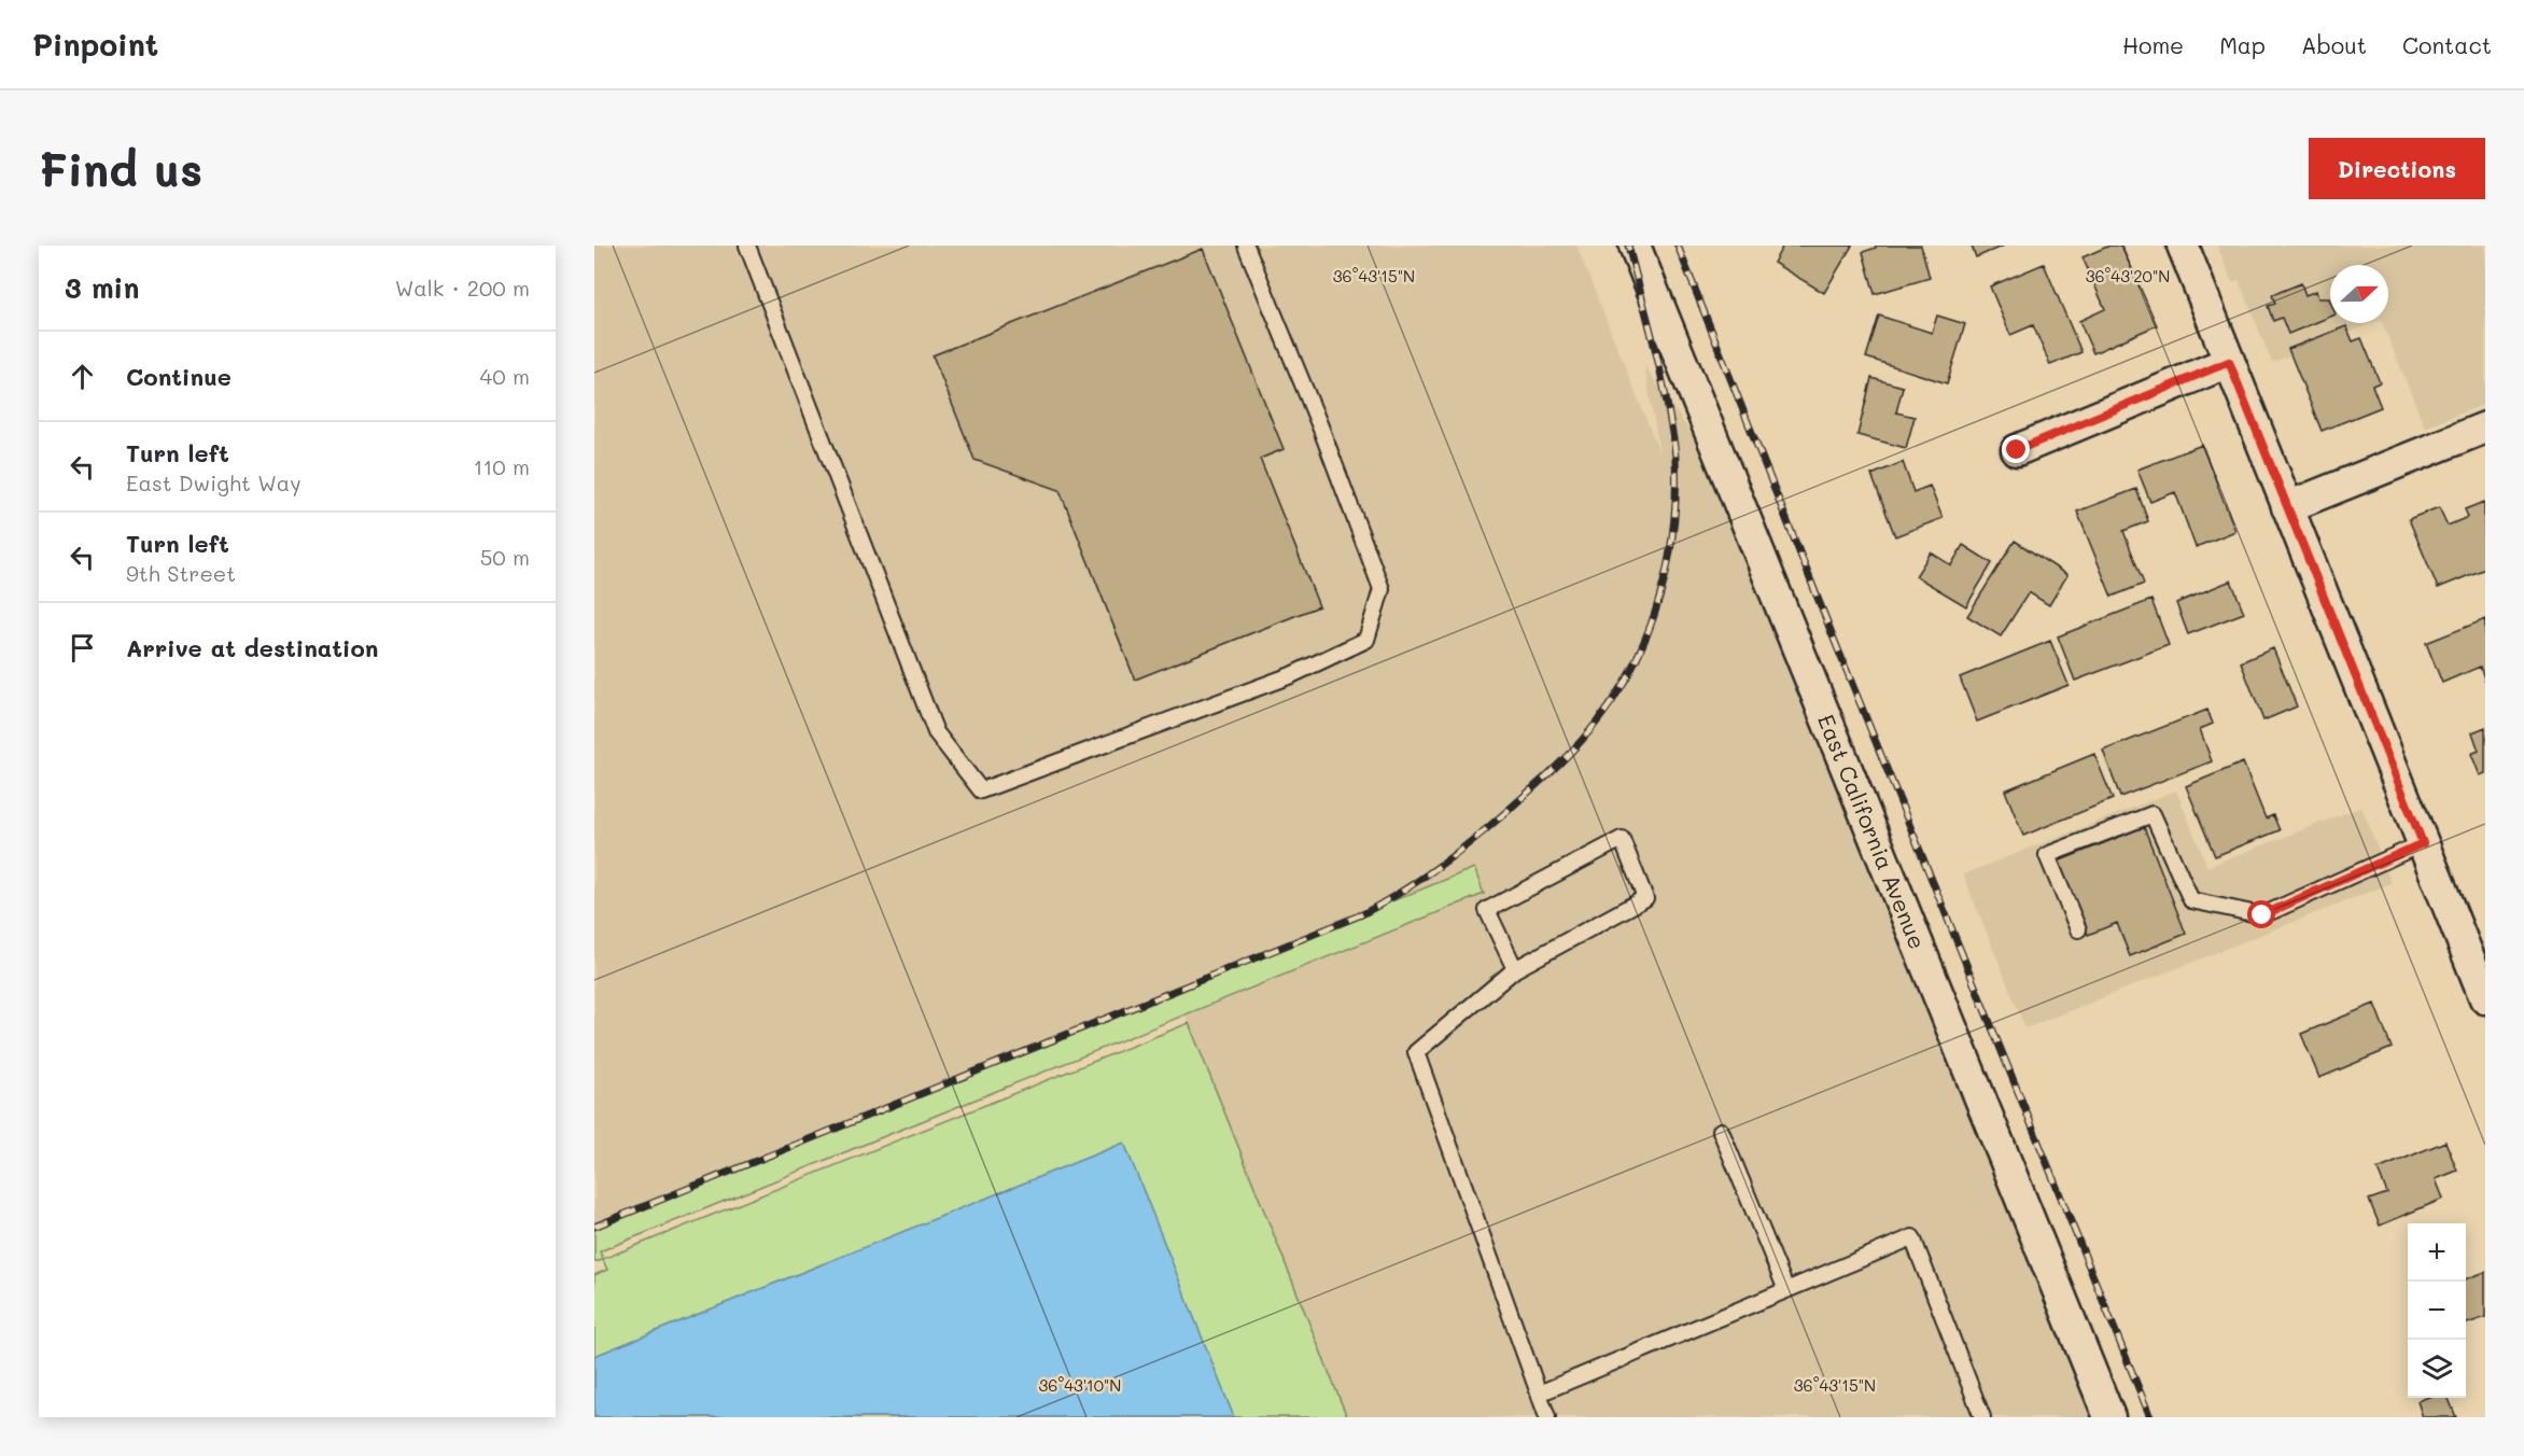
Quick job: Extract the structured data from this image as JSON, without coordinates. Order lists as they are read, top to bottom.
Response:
{
  "streets": {
    "street": ["East California Avenue"]
  },
  "north": "right",
  "page": {
    "header": "Pinpoint",
    "nav": [
      "Home",
      "Map",
      "About",
      "Contact"
    ],
    "buttons": "Directions",
    "title": "Find us",
    "heading": ["3 min", "Walk · 200 m"],
    "list": [
      ["Continue", "40 m"],
      ["Turn left", "East Dwight Way", "110 m"],
      ["Turn left", "9th Street", "50 m"],
      "Arrive at destination"
    ],
    "map_buttons": ["+", "−"]
  },
  "coordinates": ["36°43'15\"N", "36°43'20\"N", "36°43'10\"N"]
}
